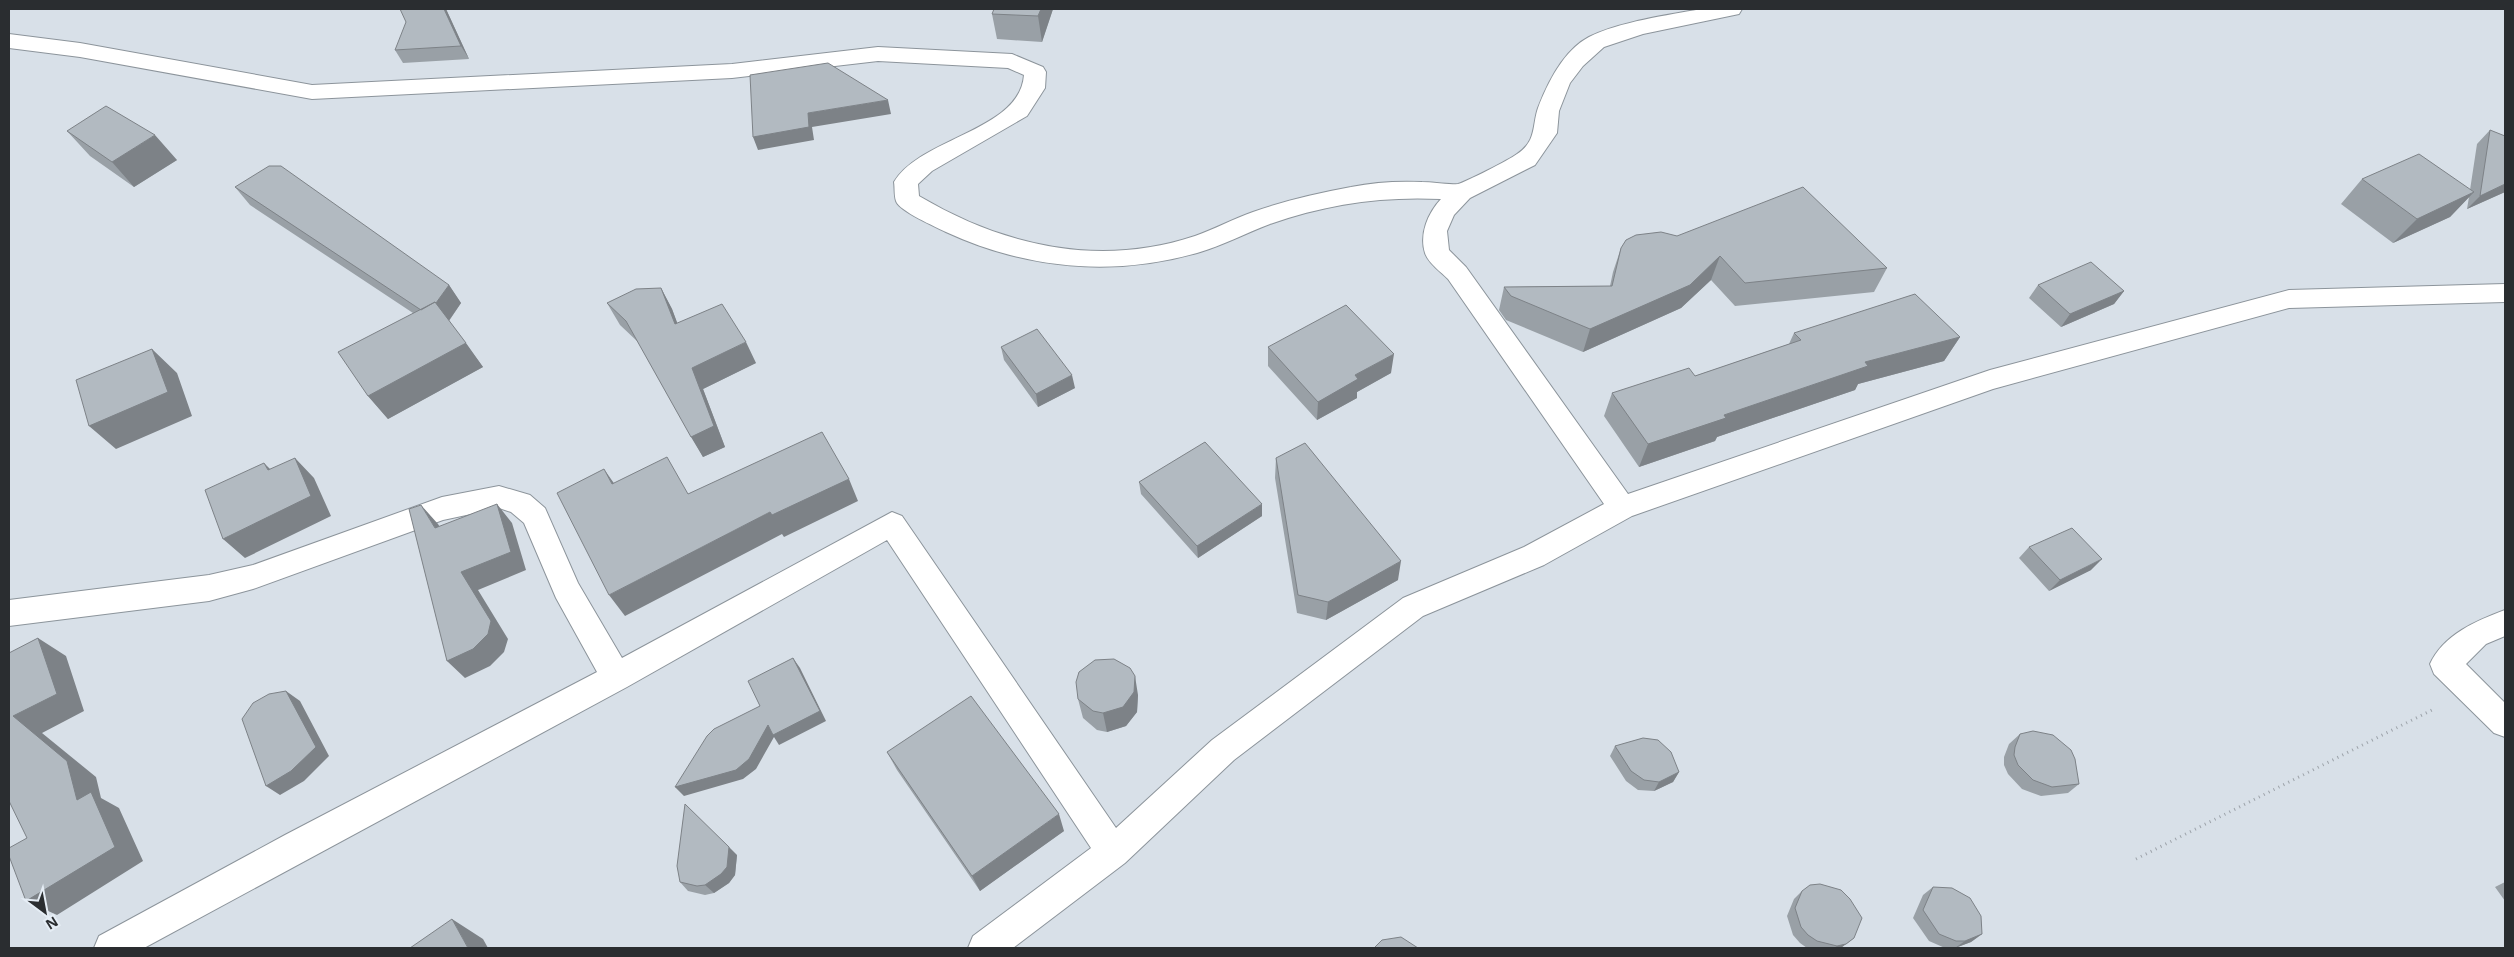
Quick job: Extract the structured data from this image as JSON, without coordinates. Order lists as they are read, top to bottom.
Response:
{
  "north": "bottom right"
}
